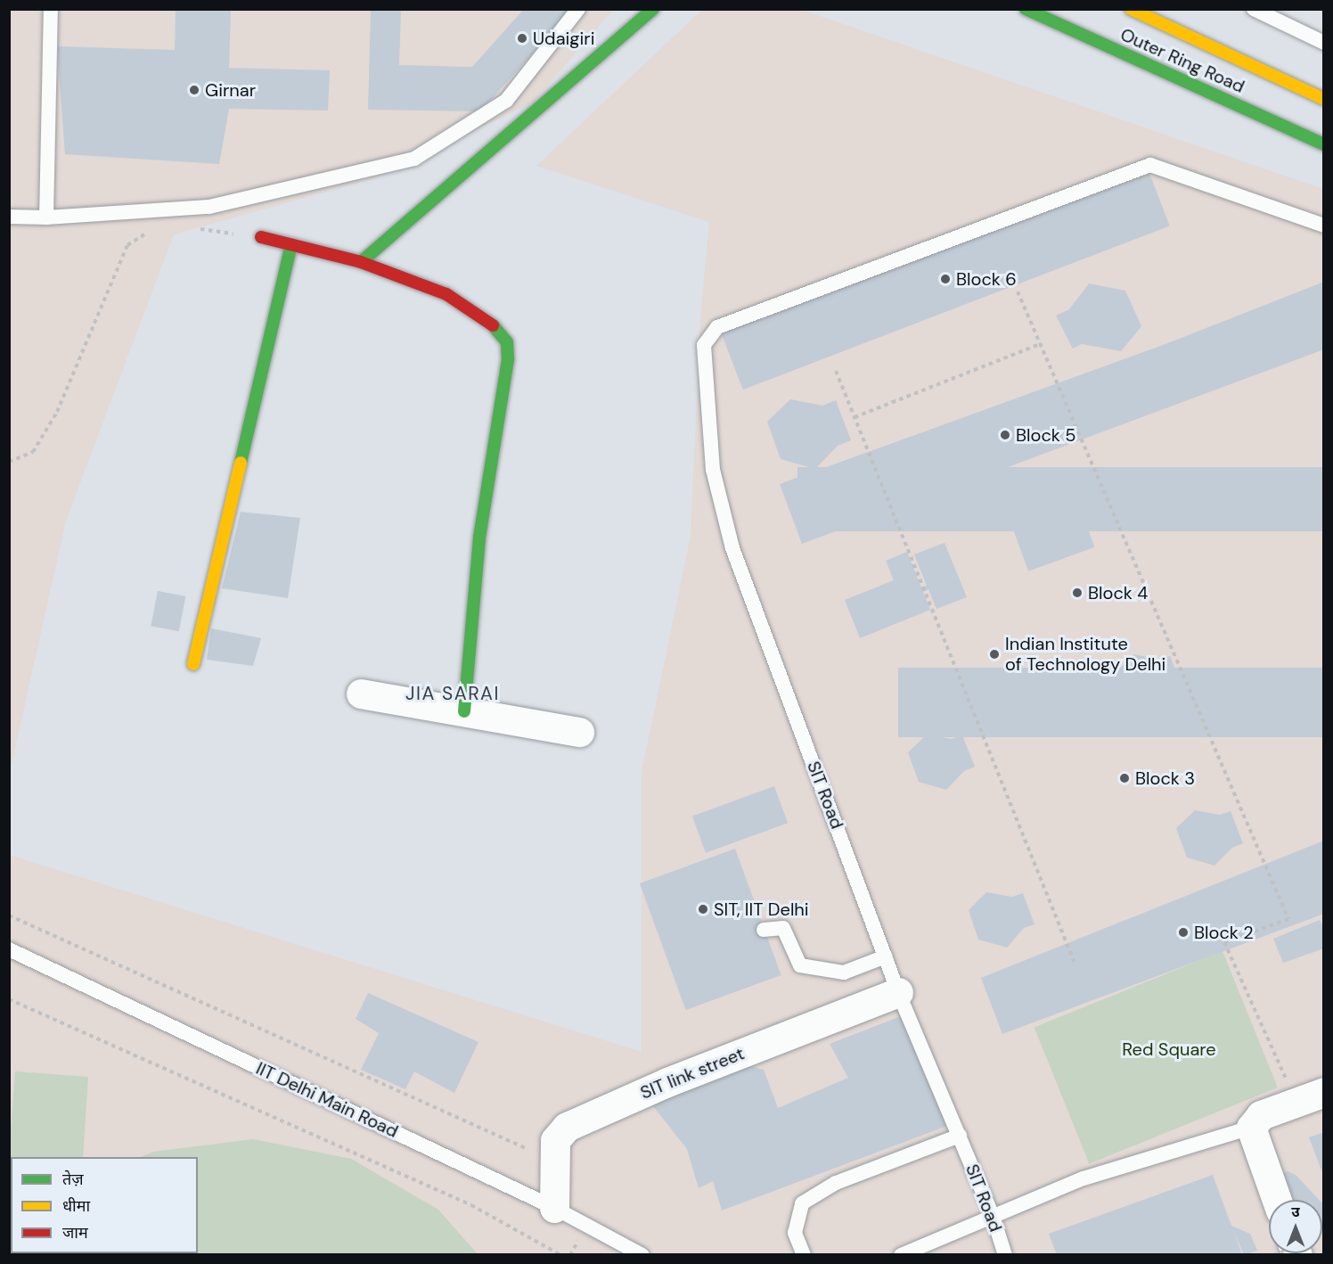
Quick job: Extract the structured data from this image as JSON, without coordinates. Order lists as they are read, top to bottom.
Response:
{
  "streets": {
    "street": ["Outer Ring Road", "SIT link street"],
    "lane": ["SIT Road", "IIT Delhi Main Road"]
  },
  "crossings": [
    ["SIT Road", "SIT link street"],
    ["SIT link street", "IIT Delhi Main Road"]
  ],
  "districts": ["JIA SARAI"],
  "parks": ["Red Square"],
  "places": [
    "Udaigiri",
    "Girnar",
    "Block 6",
    "Block 5",
    "Block 4",
    "Indian Institute of Technology Delhi",
    "Block 3",
    "SIT, IIT Delhi",
    "Block 2"
  ],
  "legend": ["तेज़", "धीमा", "जाम"],
  "north": "top"
}
